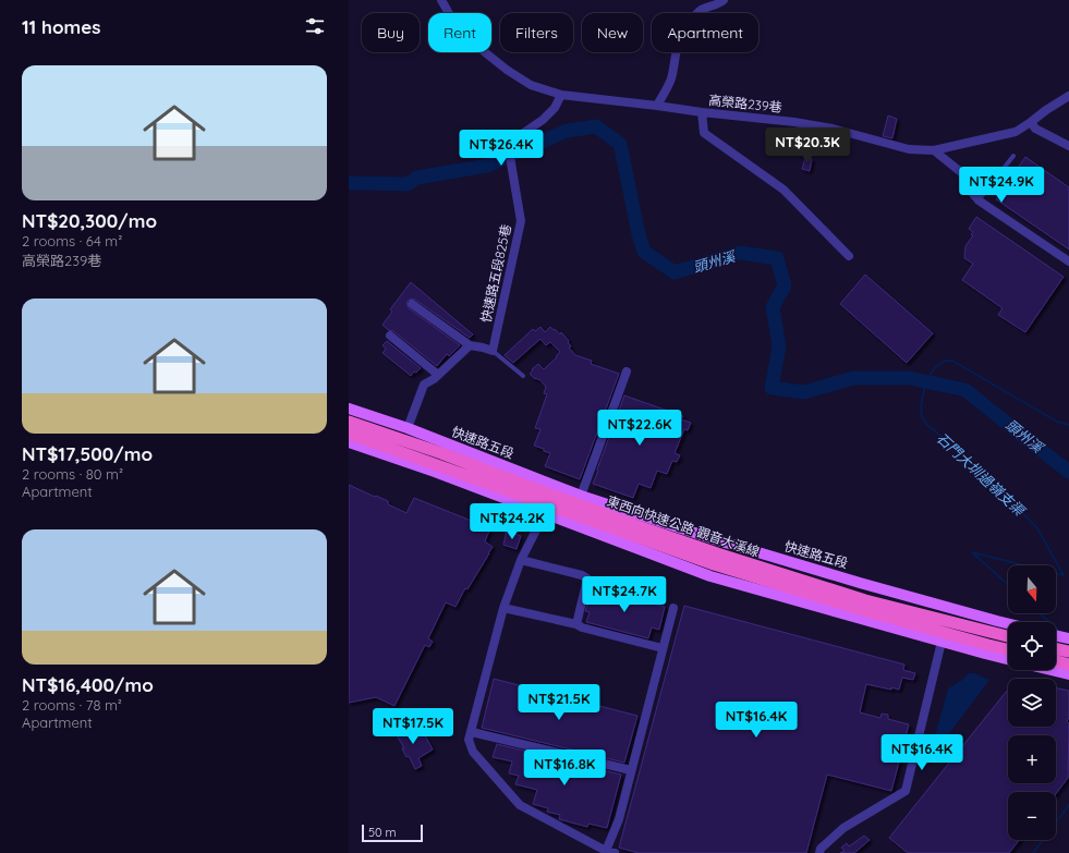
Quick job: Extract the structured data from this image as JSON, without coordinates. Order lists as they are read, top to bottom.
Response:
{
  "streets": {
    "highway": ["東西向快速公路 觀音大溪線"],
    "main road": ["快速路五段"],
    "street": ["高榮路239巷", "快速路五段825巷"]
  },
  "crossings": [
    ["高榮路239巷", "快速路五段825巷"]
  ],
  "water": ["頭州溪", "石門大圳過嶺支渠"],
  "scale_bar": "50 m",
  "north": "bottom",
  "page": {
    "heading": "11 homes",
    "chip": [
      "Buy",
      "Rent",
      "Filters",
      "New",
      "Apartment"
    ],
    "list": [
      {
        "name": "NT$20,300/mo",
        "note": "2 rooms · 64 m² · 高榮路239巷"
      },
      {
        "name": "NT$17,500/mo",
        "note": "2 rooms · 80 m² · Apartment"
      },
      {
        "name": "NT$16,400/mo",
        "note": "2 rooms · 78 m² · Apartment"
      }
    ],
    "price": [
      "NT$20.3K",
      "NT$26.4K",
      "NT$24.9K",
      "NT$22.6K",
      "NT$24.2K",
      "NT$24.7K",
      "NT$21.5K",
      "NT$16.4K",
      "NT$17.5K",
      "NT$16.4K",
      "NT$16.8K"
    ],
    "map_buttons": ["+", "−"],
    "scale": "50 m"
  }
}
